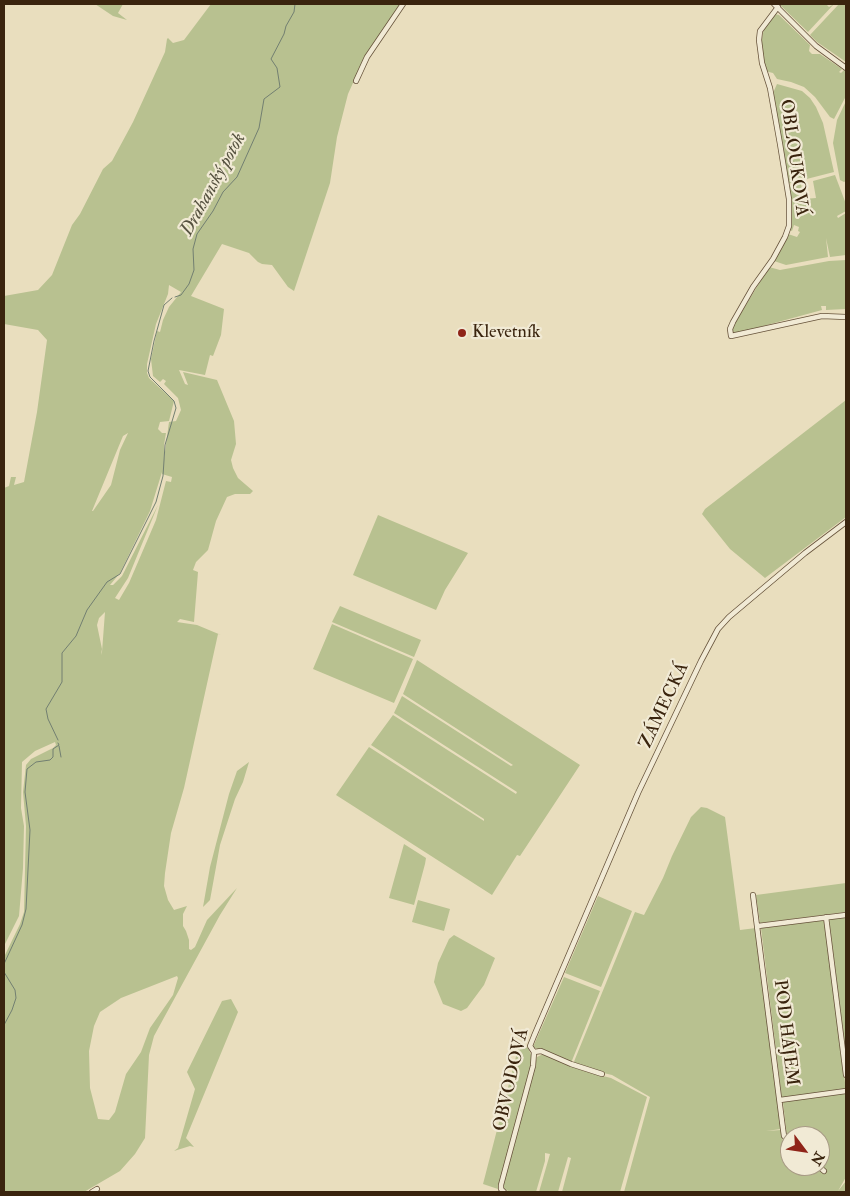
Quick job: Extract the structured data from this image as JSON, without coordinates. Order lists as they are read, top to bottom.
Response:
{
  "streets": {
    "street": [
      "OBLOUKOVÁ",
      "ZÁMECKÁ",
      "POD HÁJEM",
      "OBVODOVÁ"
    ]
  },
  "crossings": [
    ["ZÁMECKÁ", "OBVODOVÁ"]
  ],
  "water": ["Drahanský potok"],
  "places": ["Klevetník"],
  "north": "bottom right"
}
